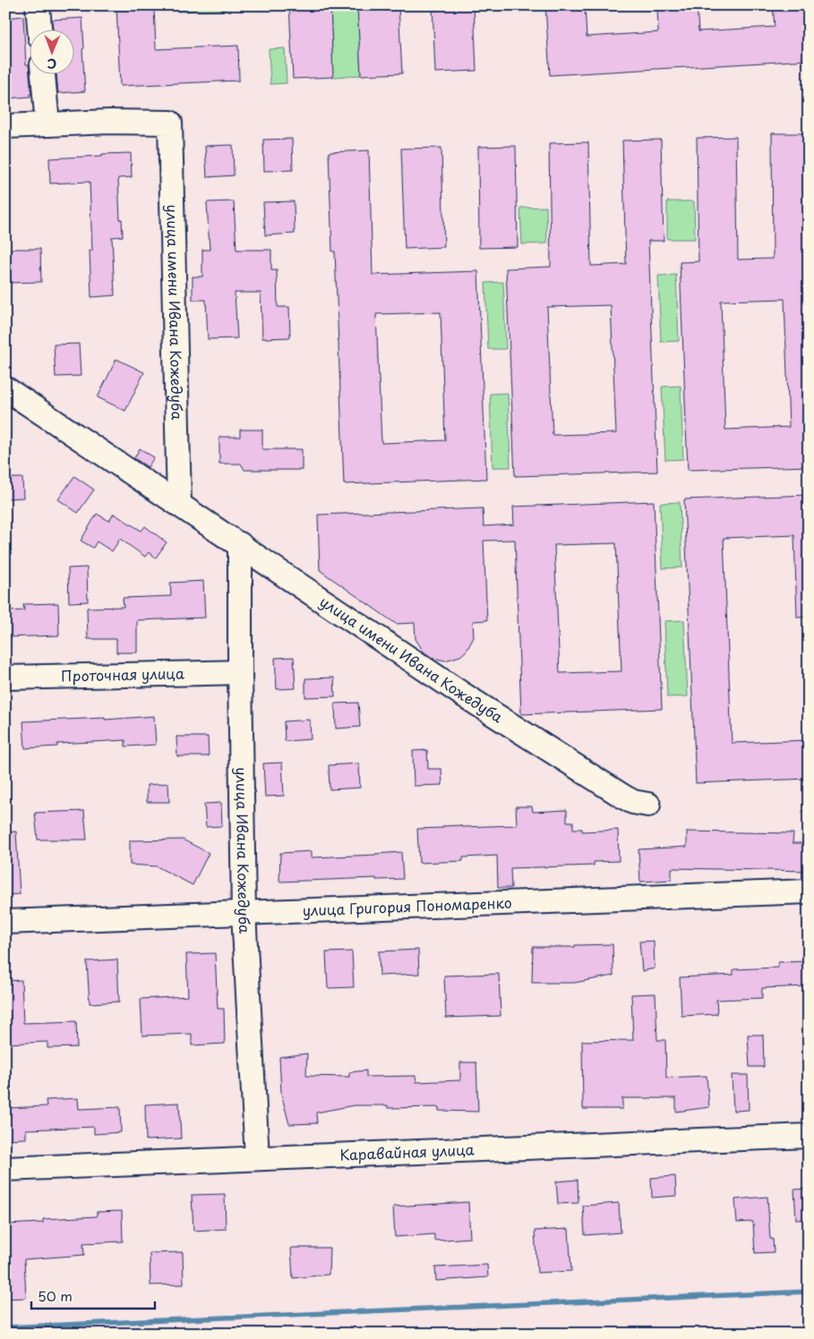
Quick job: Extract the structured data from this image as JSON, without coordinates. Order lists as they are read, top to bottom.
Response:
{
  "streets": {
    "street": [
      "улица имени Ивана Кожедуба",
      "Проточная улица",
      "улица Ивана Кожедуба",
      "улица Григория Пономаренко",
      "Каравайная улица"
    ]
  },
  "crossings": [
    ["улица имени Ивана Кожедуба", "улица Ивана Кожедуба"],
    ["Проточная улица", "улица Ивана Кожедуба"],
    ["улица Ивана Кожедуба", "улица Григория Пономаренко"],
    ["улица Ивана Кожедуба", "Каравайная улица"]
  ],
  "scale_bar": "50 m",
  "north": "bottom"
}
